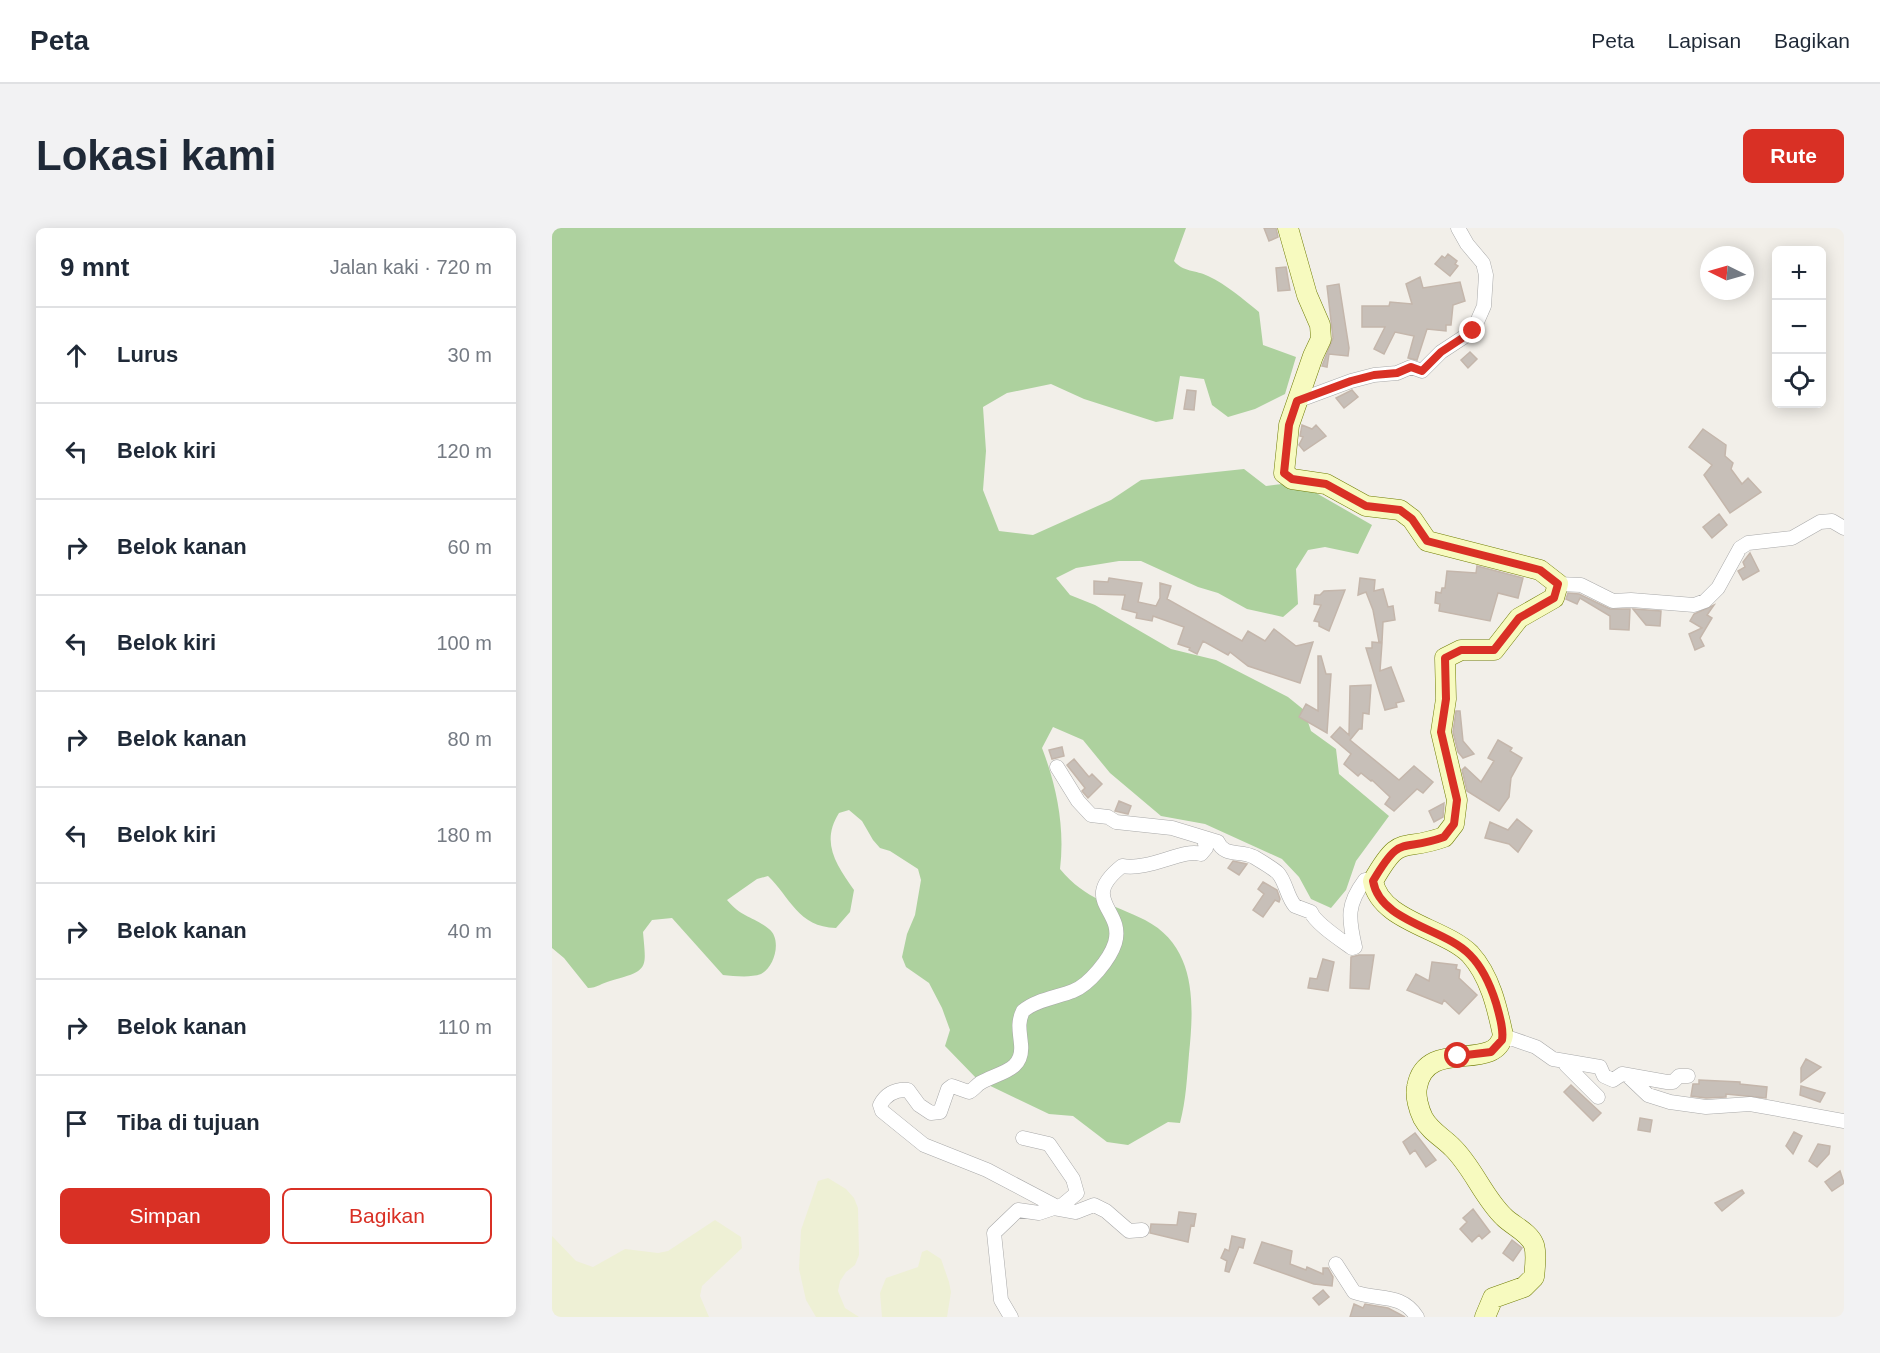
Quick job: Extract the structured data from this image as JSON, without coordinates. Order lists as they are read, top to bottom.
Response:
{
  "north": "left",
  "page": {
    "header": "Peta",
    "nav": ["Peta", "Lapisan", "Bagikan"],
    "buttons": [
      "Rute",
      ["Simpan", "Bagikan"]
    ],
    "title": "Lokasi kami",
    "heading": ["9 mnt", "Jalan kaki · 720 m"],
    "map_buttons": ["+", "−"],
    "list": [
      ["Lurus", "30 m"],
      ["Belok kiri", "120 m"],
      ["Belok kanan", "60 m"],
      ["Belok kiri", "100 m"],
      ["Belok kanan", "80 m"],
      ["Belok kiri", "180 m"],
      ["Belok kanan", "40 m"],
      ["Belok kanan", "110 m"],
      "Tiba di tujuan"
    ]
  }
}
